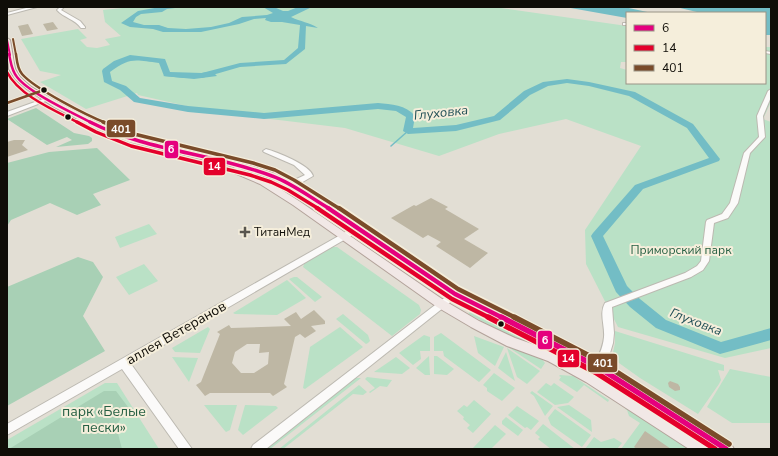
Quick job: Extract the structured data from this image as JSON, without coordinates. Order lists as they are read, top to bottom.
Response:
{
  "streets": {
    "street": ["аллея Ветеранов"]
  },
  "water": ["Глуховка"],
  "parks": ["Приморский парк", "парк «Белые пески»"],
  "places": {
    "health": ["ТитанМед"]
  },
  "lines": ["transit line 401", "transit line 6", "transit line 14"],
  "legend": ["6", "14", "401"]
}
